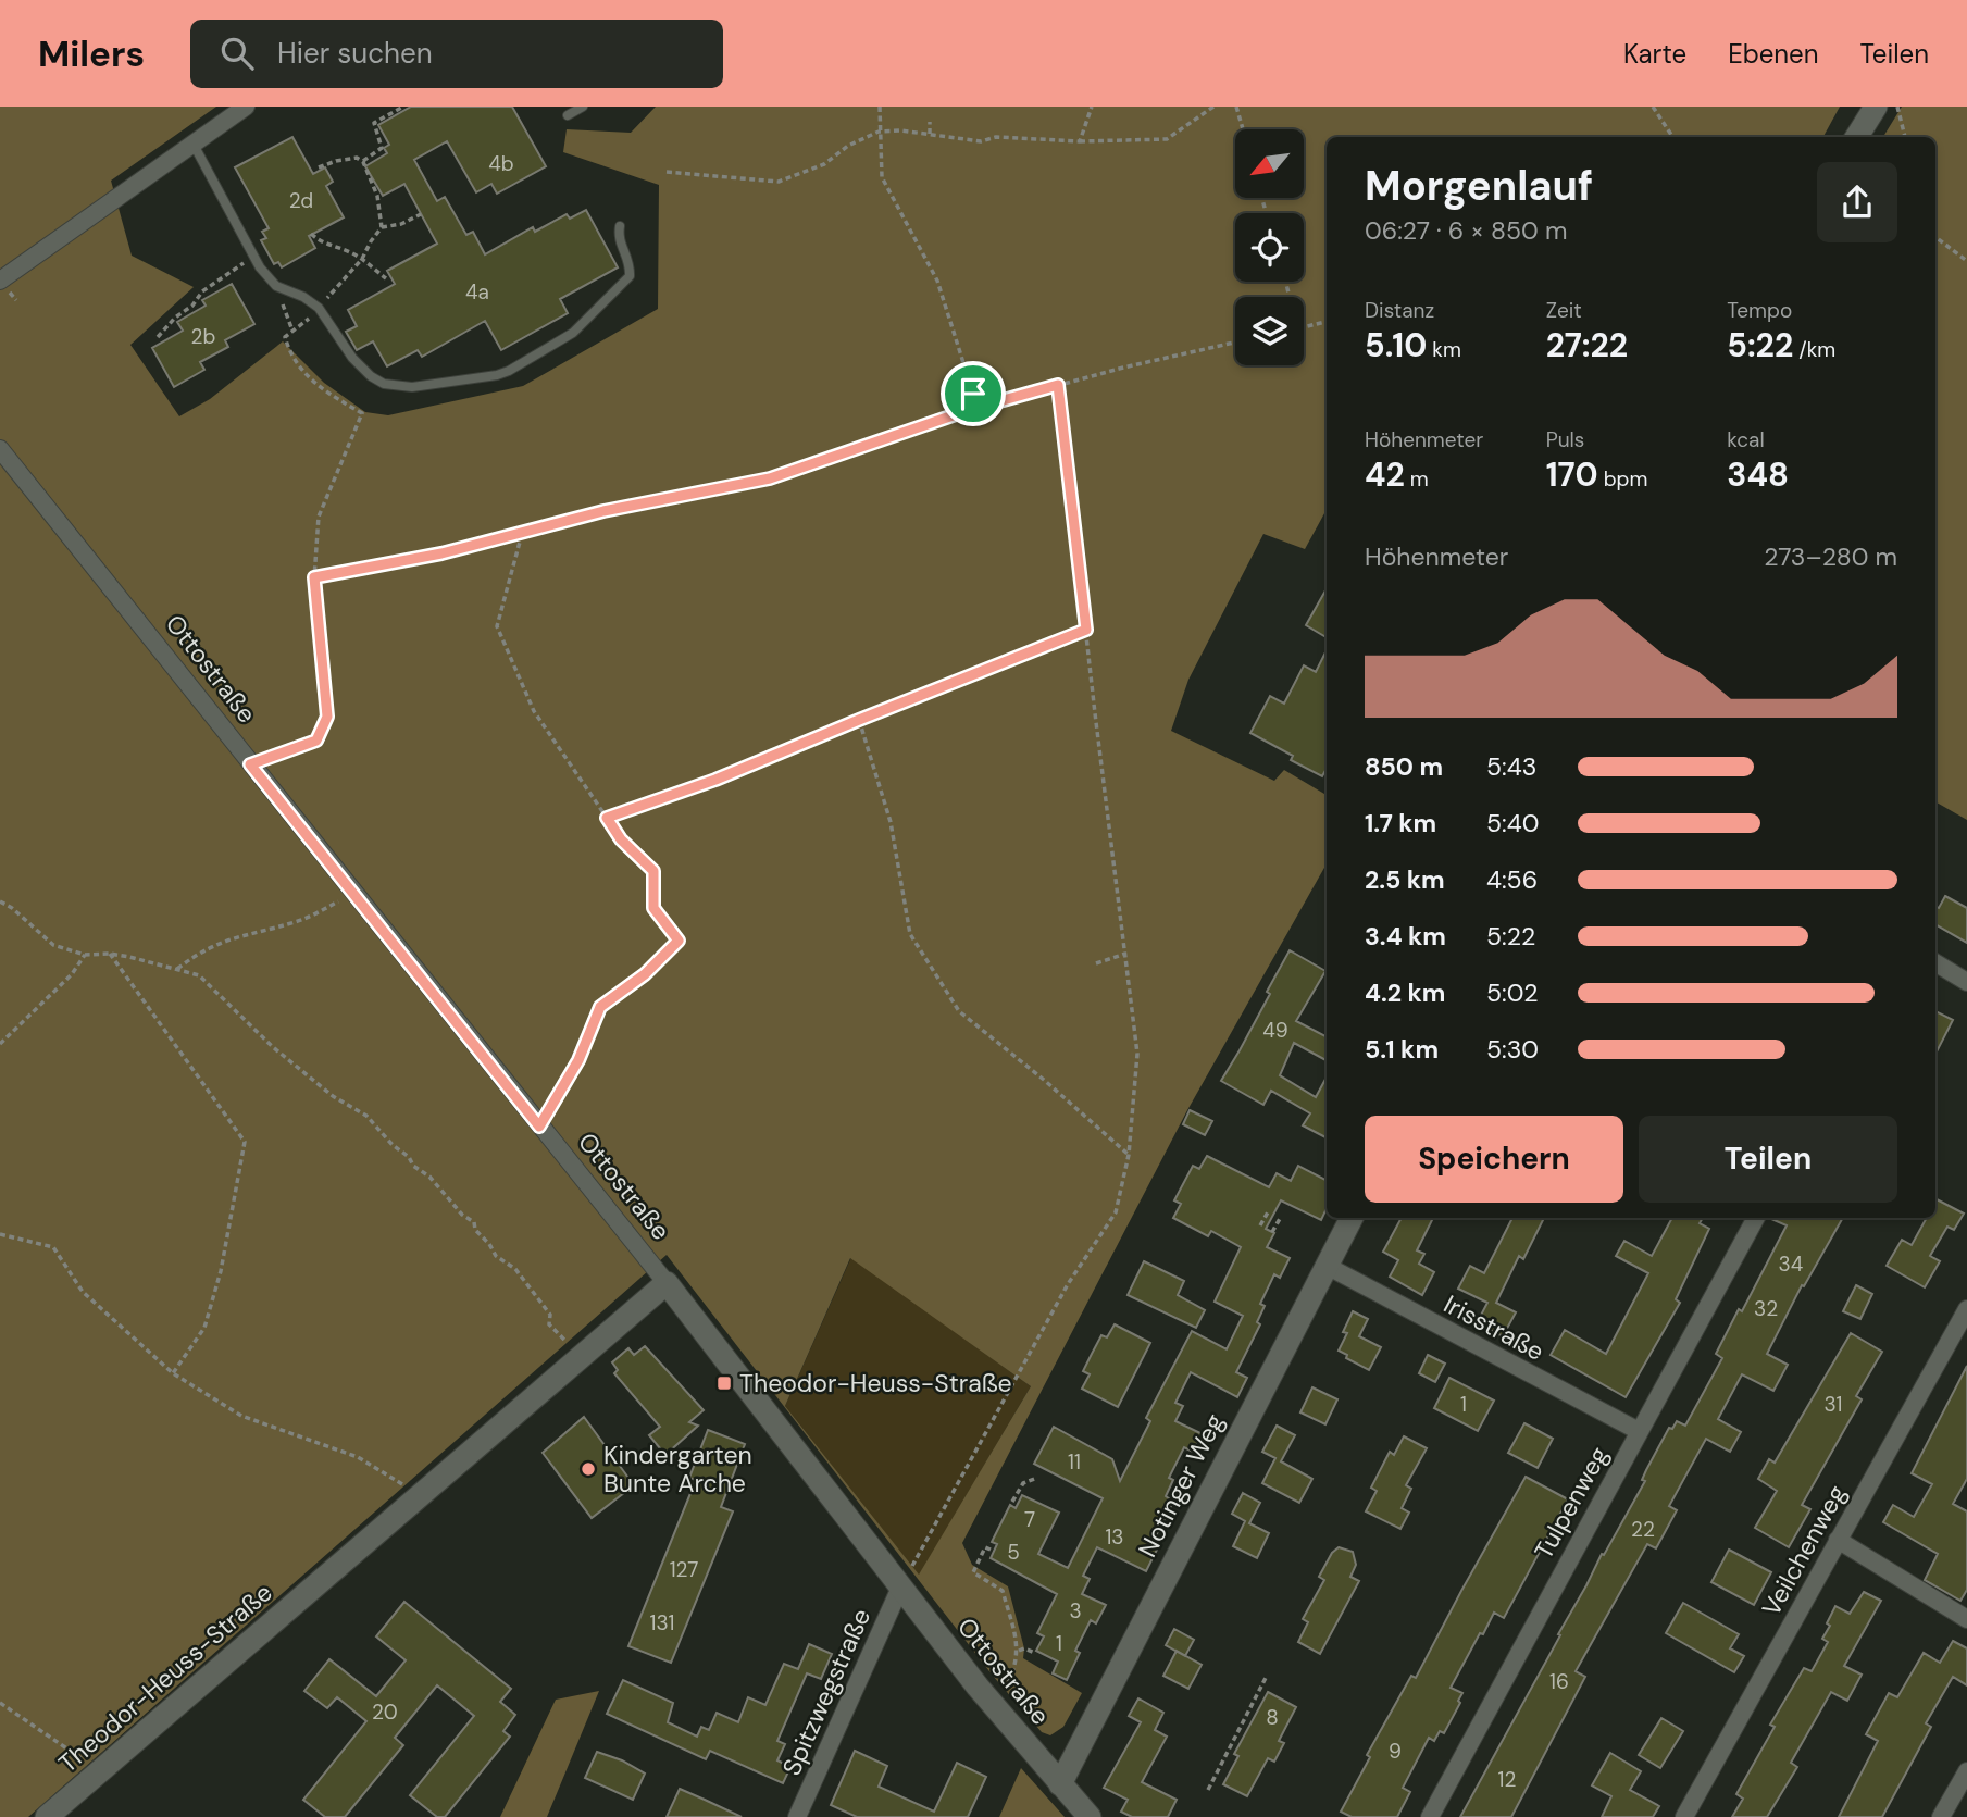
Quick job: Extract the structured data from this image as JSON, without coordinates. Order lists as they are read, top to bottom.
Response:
{
  "streets": {
    "street": [
      "Ottostraße",
      "Irisstraße",
      "Notinger Weg",
      "Tulpenweg",
      "Veilchenweg",
      "Theodor-Heuss-Straße",
      "Spitzwegstraße"
    ]
  },
  "crossings": [
    ["Ottostraße", "Notinger Weg"],
    ["Ottostraße", "Theodor-Heuss-Straße"],
    ["Ottostraße", "Spitzwegstraße"],
    ["Irisstraße", "Notinger Weg"],
    ["Irisstraße", "Tulpenweg"]
  ],
  "places": {
    "transit": ["Theodor-Heuss-Straße"],
    "other": ["Kindergarten Bunte Arche"]
  },
  "house_numbers": [
    "4b",
    "2d",
    "4a",
    "2b",
    "49",
    "34",
    "32",
    "1",
    "31",
    "11",
    "7",
    "22",
    "13",
    "5",
    "127",
    "3",
    "131",
    "1",
    "16",
    "20",
    "8",
    "9",
    "12"
  ],
  "north": "bottom left",
  "page": {
    "header": "Milers",
    "search": "Hier suchen",
    "nav": ["Karte", "Ebenen", "Teilen"],
    "heading": ["Morgenlauf", "06:27 · 6 × 850 m"],
    "stats": [
      ["Distanz", "5.10 km"],
      ["Zeit", "27:22"],
      ["Tempo", "5:22 /km"],
      ["Höhenmeter", "42 m"],
      ["Puls", "170 bpm"],
      ["kcal", "348"]
    ],
    "chart": ["Höhenmeter", "273–280 m"],
    "list": [
      {
        "name": "850 m",
        "note": "5:43"
      },
      {
        "name": "1.7 km",
        "note": "5:40"
      },
      {
        "name": "2.5 km",
        "note": "4:56"
      },
      {
        "name": "3.4 km",
        "note": "5:22"
      },
      {
        "name": "4.2 km",
        "note": "5:02"
      },
      {
        "name": "5.1 km",
        "note": "5:30"
      }
    ],
    "buttons": ["Speichern", "Teilen"]
  }
}
